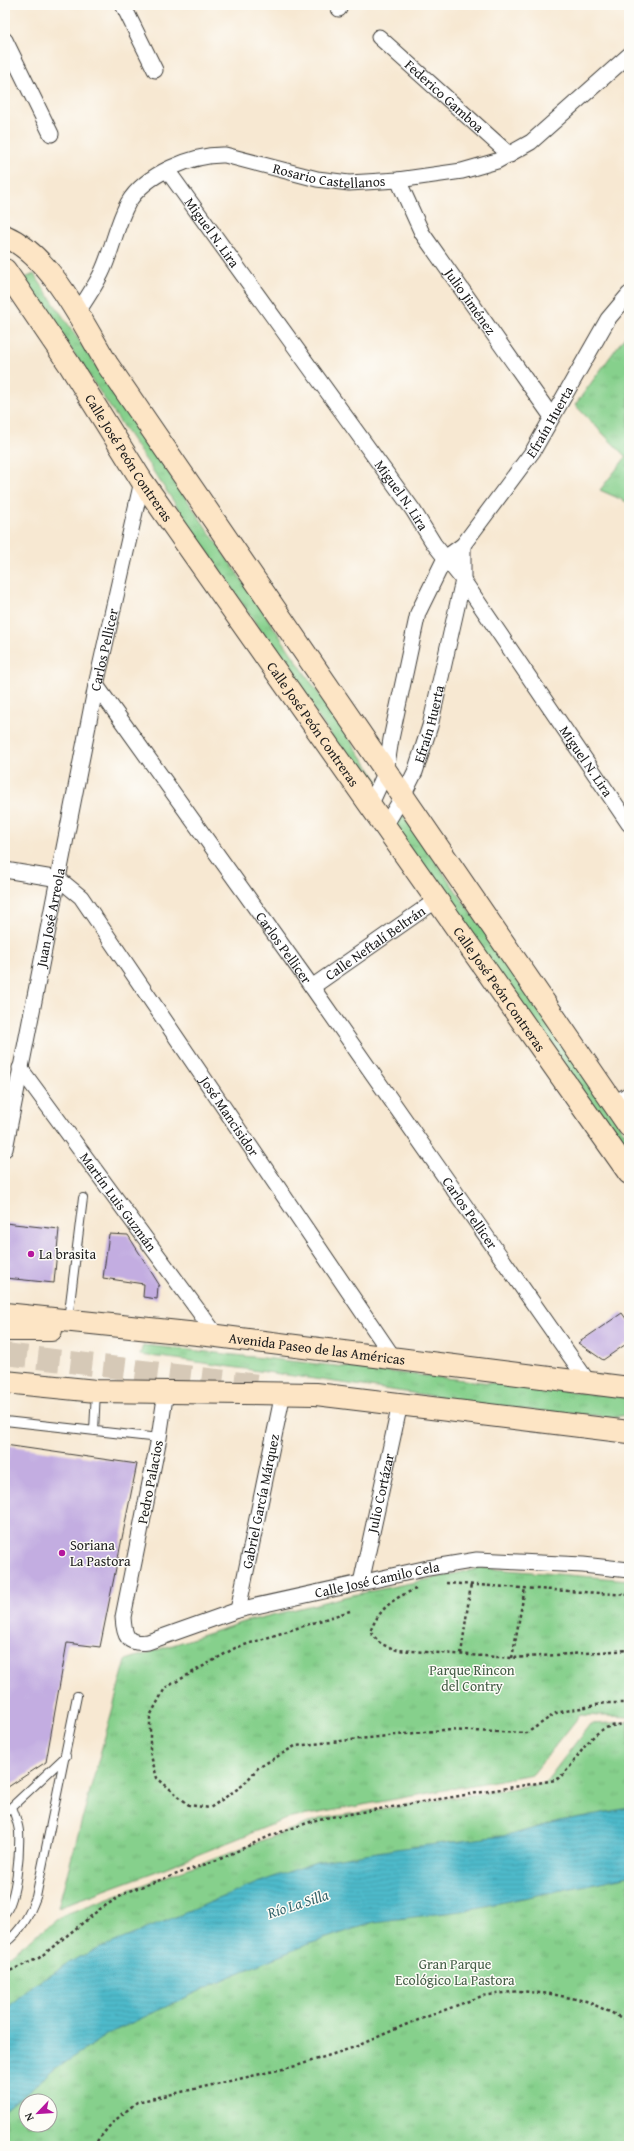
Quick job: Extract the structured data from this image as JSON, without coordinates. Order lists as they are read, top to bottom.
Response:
{
  "streets": {
    "street": [
      "Federico Gamboa",
      "Rosario Castellanos",
      "Miguel N. Lira",
      "Julio Jiménez",
      "Efraín Huerta",
      "Calle José Peón Contreras",
      "Carlos Pellicer",
      "Juan José Arreola",
      "Calle Neftalí Beltrán",
      "José Mancisidor",
      "Martín Luis Guzmán",
      "Avenida Paseo de las Américas",
      "Pedro Palacios",
      "Julio Cortázar",
      "Gabriel García Márquez",
      "Calle José Camilo Cela"
    ]
  },
  "crossings": [
    ["Federico Gamboa", "Rosario Castellanos"],
    ["Rosario Castellanos", "Miguel N. Lira"],
    ["Rosario Castellanos", "Julio Jiménez"],
    ["Rosario Castellanos", "Calle José Peón Contreras"],
    ["Miguel N. Lira", "Efraín Huerta"],
    ["Julio Jiménez", "Efraín Huerta"],
    ["Efraín Huerta", "Calle José Peón Contreras"],
    ["Calle José Peón Contreras", "Carlos Pellicer"],
    ["Calle José Peón Contreras", "Calle Neftalí Beltrán"],
    ["Carlos Pellicer", "Juan José Arreola"],
    ["Carlos Pellicer", "Calle Neftalí Beltrán"],
    ["Carlos Pellicer", "Avenida Paseo de las Américas"],
    ["Juan José Arreola", "José Mancisidor"],
    ["Juan José Arreola", "Martín Luis Guzmán"],
    ["José Mancisidor", "Avenida Paseo de las Américas"],
    ["Martín Luis Guzmán", "Avenida Paseo de las Américas"],
    ["Pedro Palacios", "Calle José Camilo Cela"],
    ["Julio Cortázar", "Calle José Camilo Cela"],
    ["Gabriel García Márquez", "Calle José Camilo Cela"]
  ],
  "water": ["Río La Silla"],
  "parks": ["Parque Rincon del Contry", "Gran Parque Ecológico La Pastora"],
  "places": ["La brasita", "Soriana La Pastora"],
  "north": "bottom left"
}
